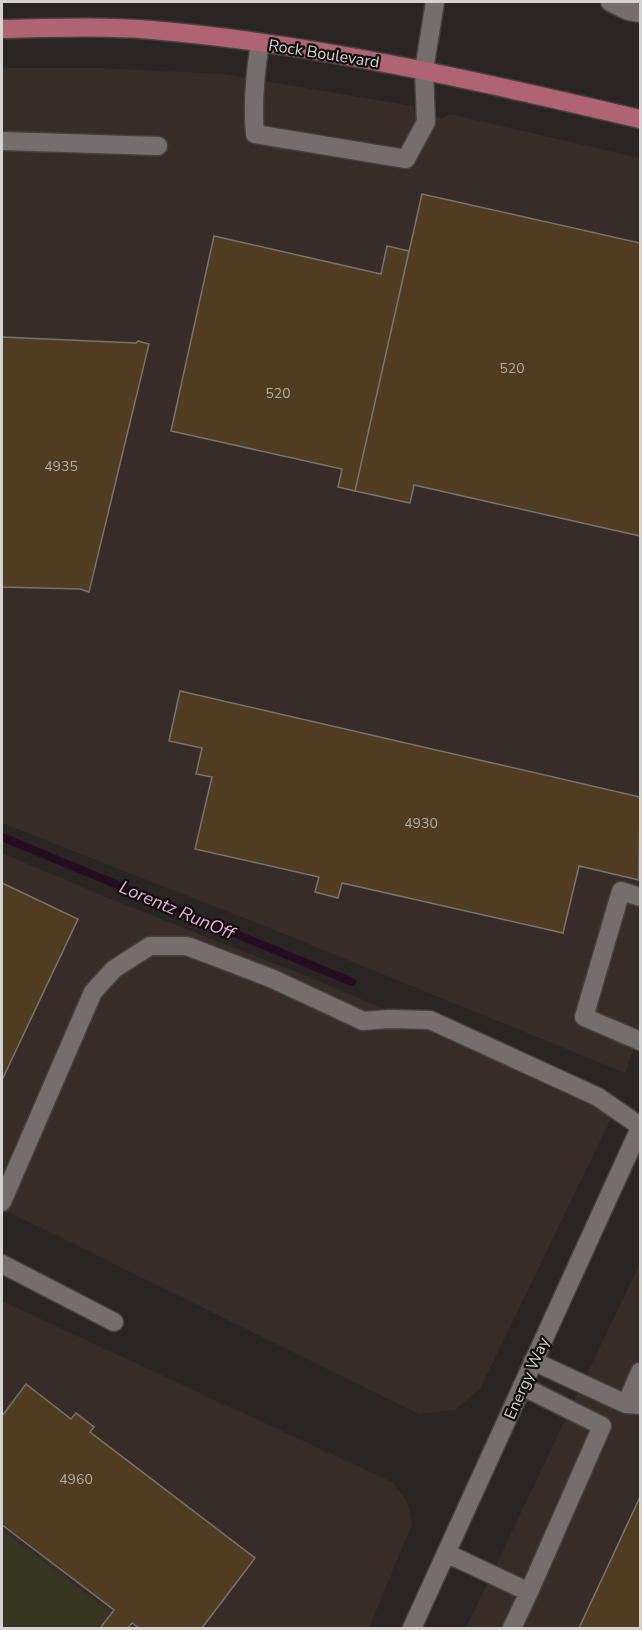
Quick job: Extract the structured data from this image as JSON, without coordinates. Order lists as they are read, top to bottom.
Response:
{
  "streets": {
    "main road": ["Rock Boulevard"],
    "street": ["Energy Way"]
  },
  "water": ["Lorentz RunOff"],
  "house_numbers": [
    "520",
    "520",
    "4935",
    "4930",
    "4960"
  ]
}
